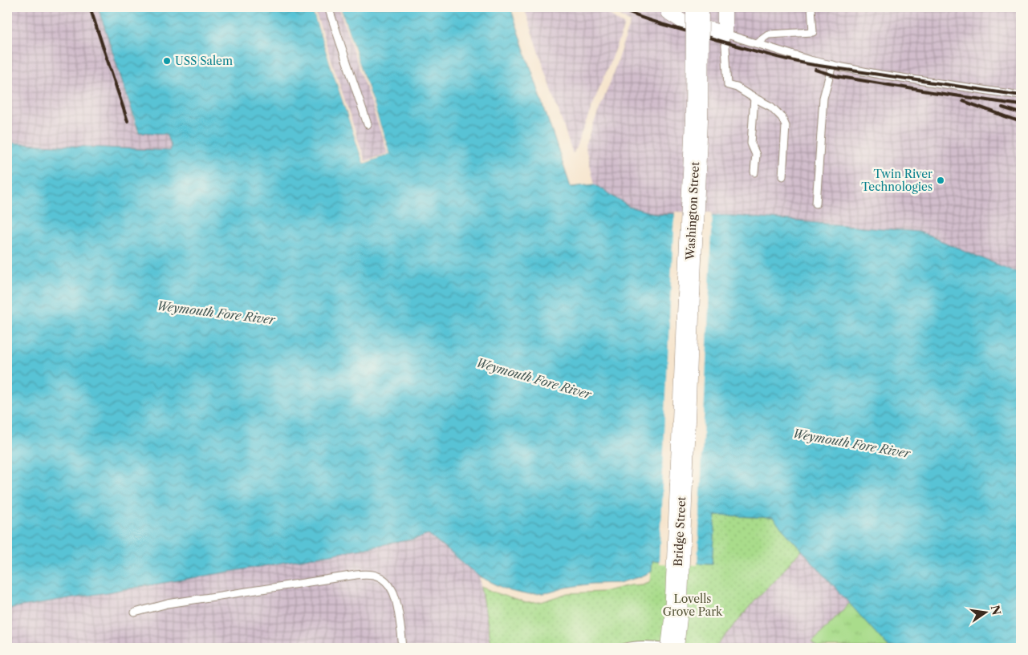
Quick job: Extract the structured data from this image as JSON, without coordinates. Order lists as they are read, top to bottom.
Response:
{
  "streets": {
    "main road": ["Washington Street", "Bridge Street"]
  },
  "crossings": [
    ["Washington Street", "Bridge Street"]
  ],
  "water": ["Weymouth Fore River"],
  "parks": ["Lovells Grove Park"],
  "places": ["USS Salem", "Twin River Technologies"],
  "north": "right"
}
